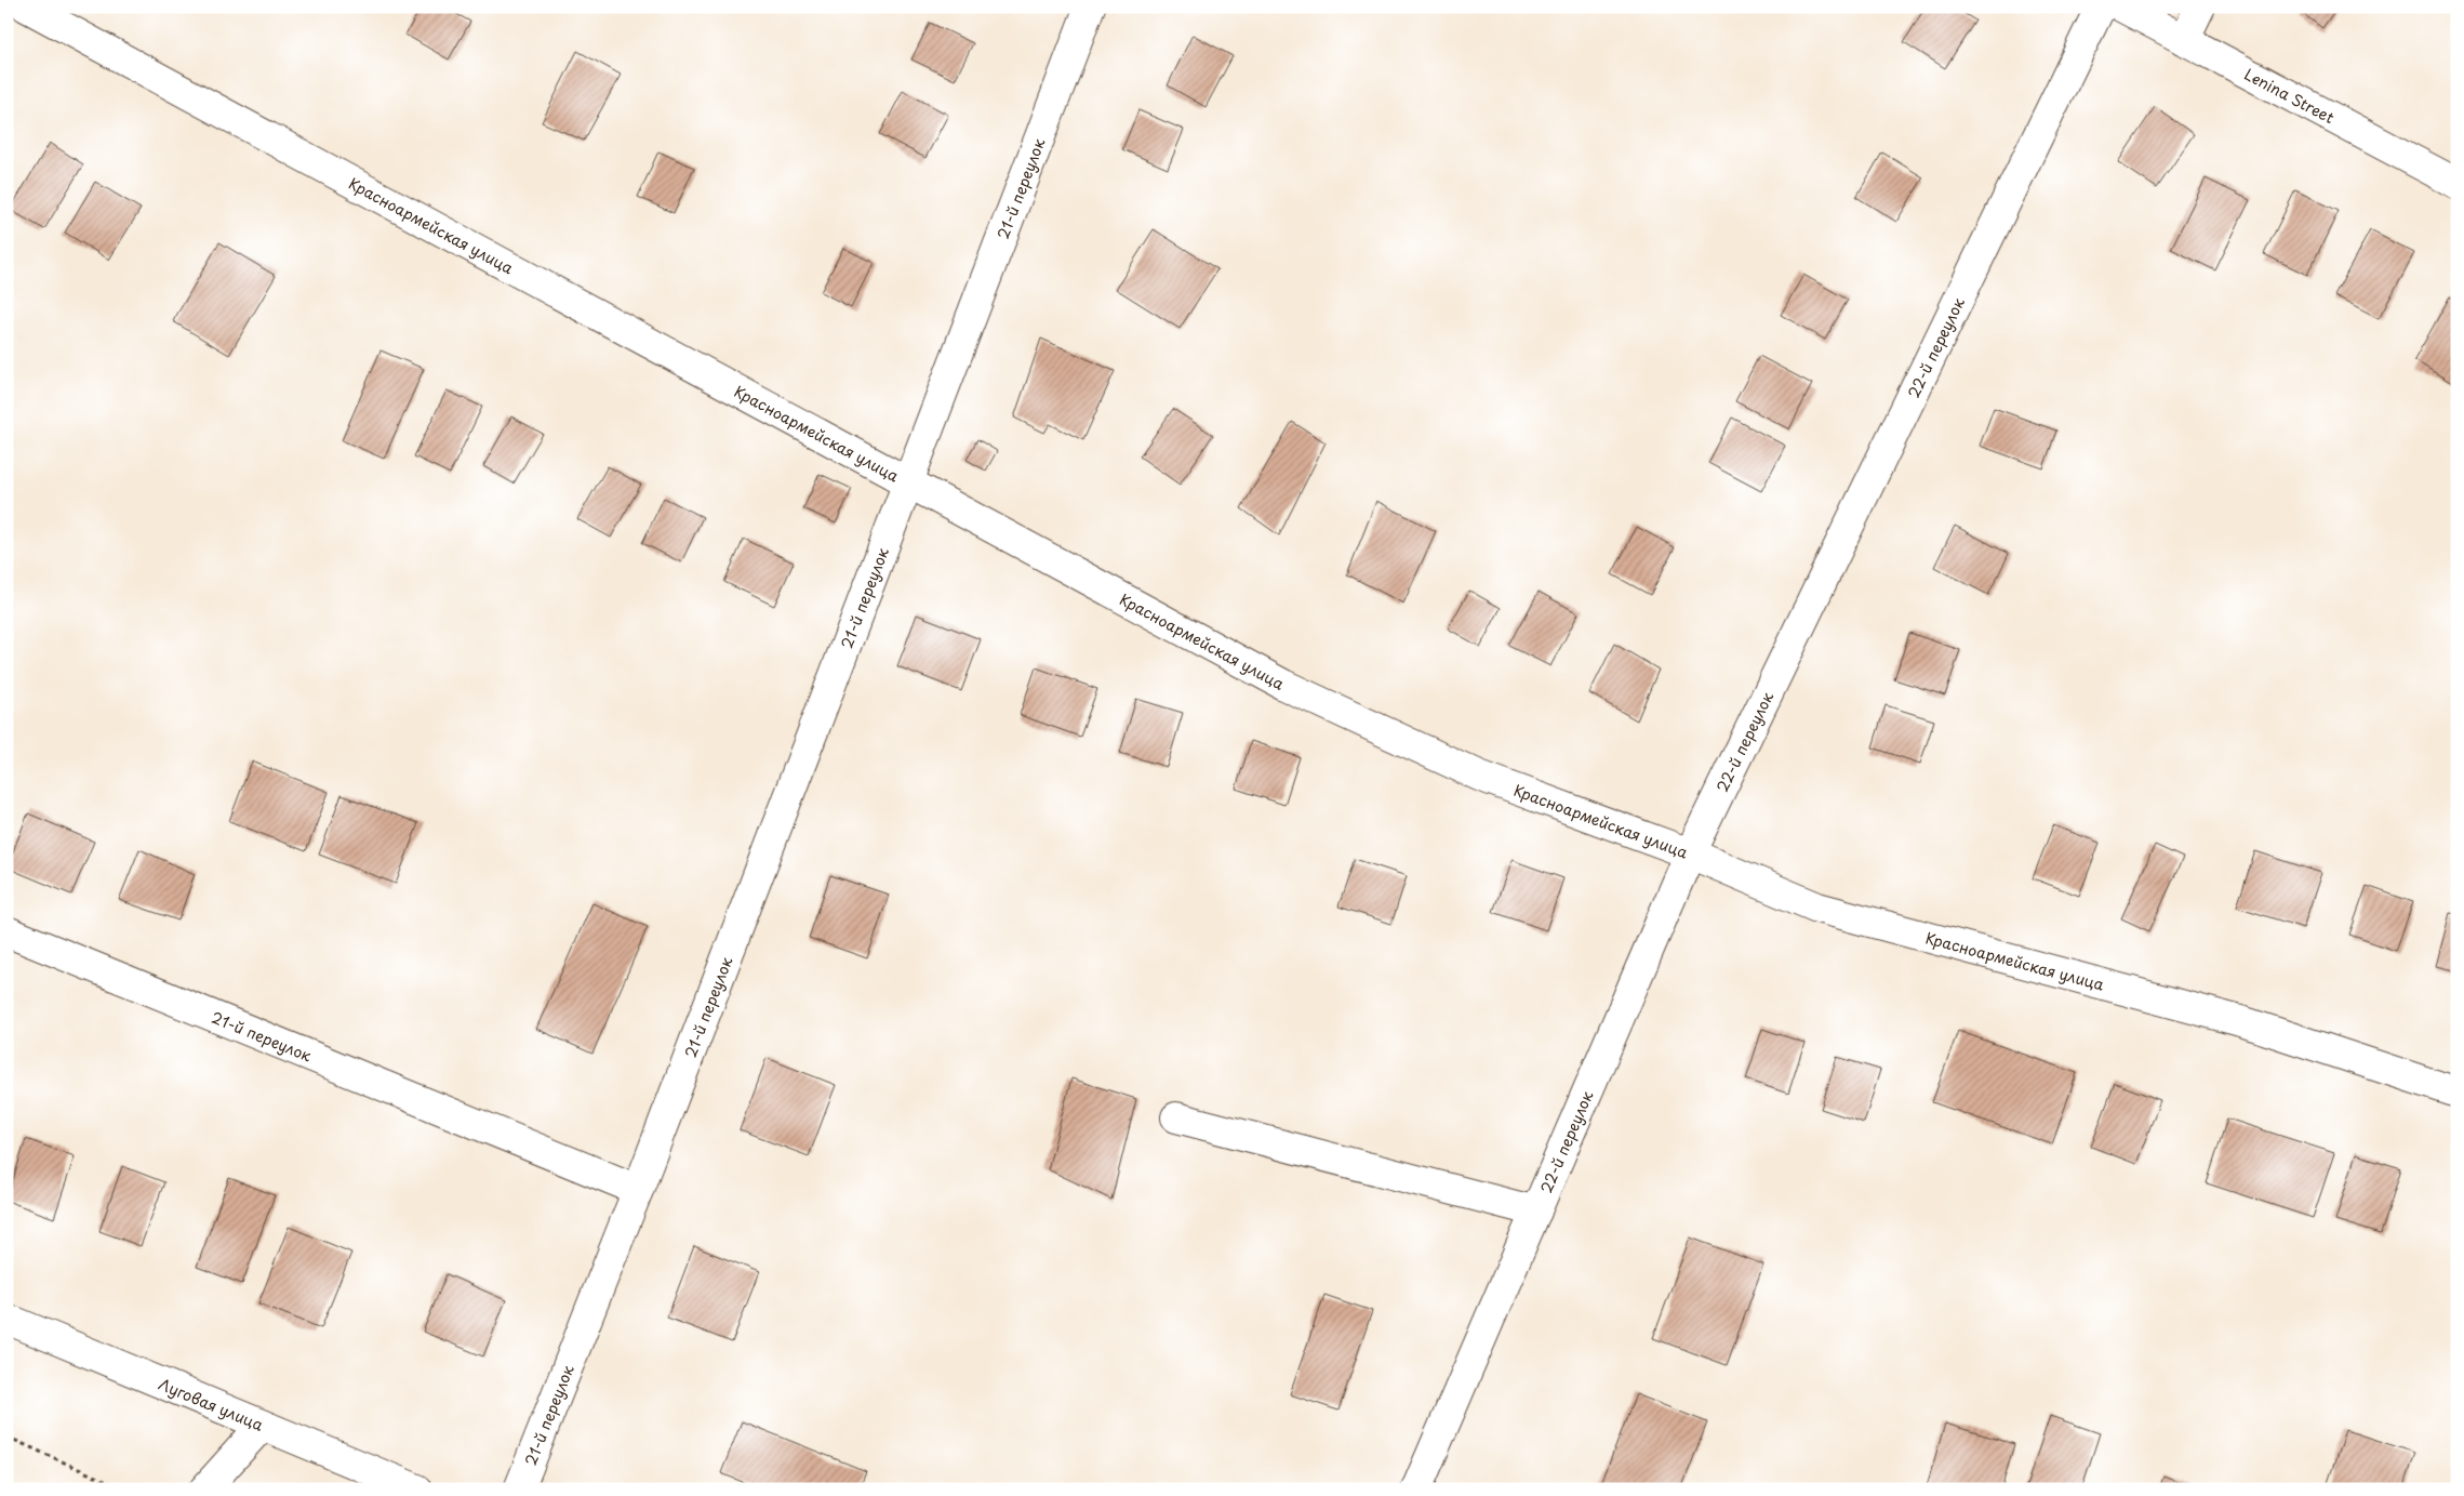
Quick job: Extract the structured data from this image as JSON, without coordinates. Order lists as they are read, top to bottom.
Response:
{
  "streets": {
    "street": [
      "Lenina Street",
      "21-й переулок",
      "Красноармейская улица",
      "22-й переулок",
      "Луговая улица"
    ]
  },
  "crossings": [
    ["21-й переулок", "Красноармейская улица"],
    ["Красноармейская улица", "22-й переулок"]
  ]
}
